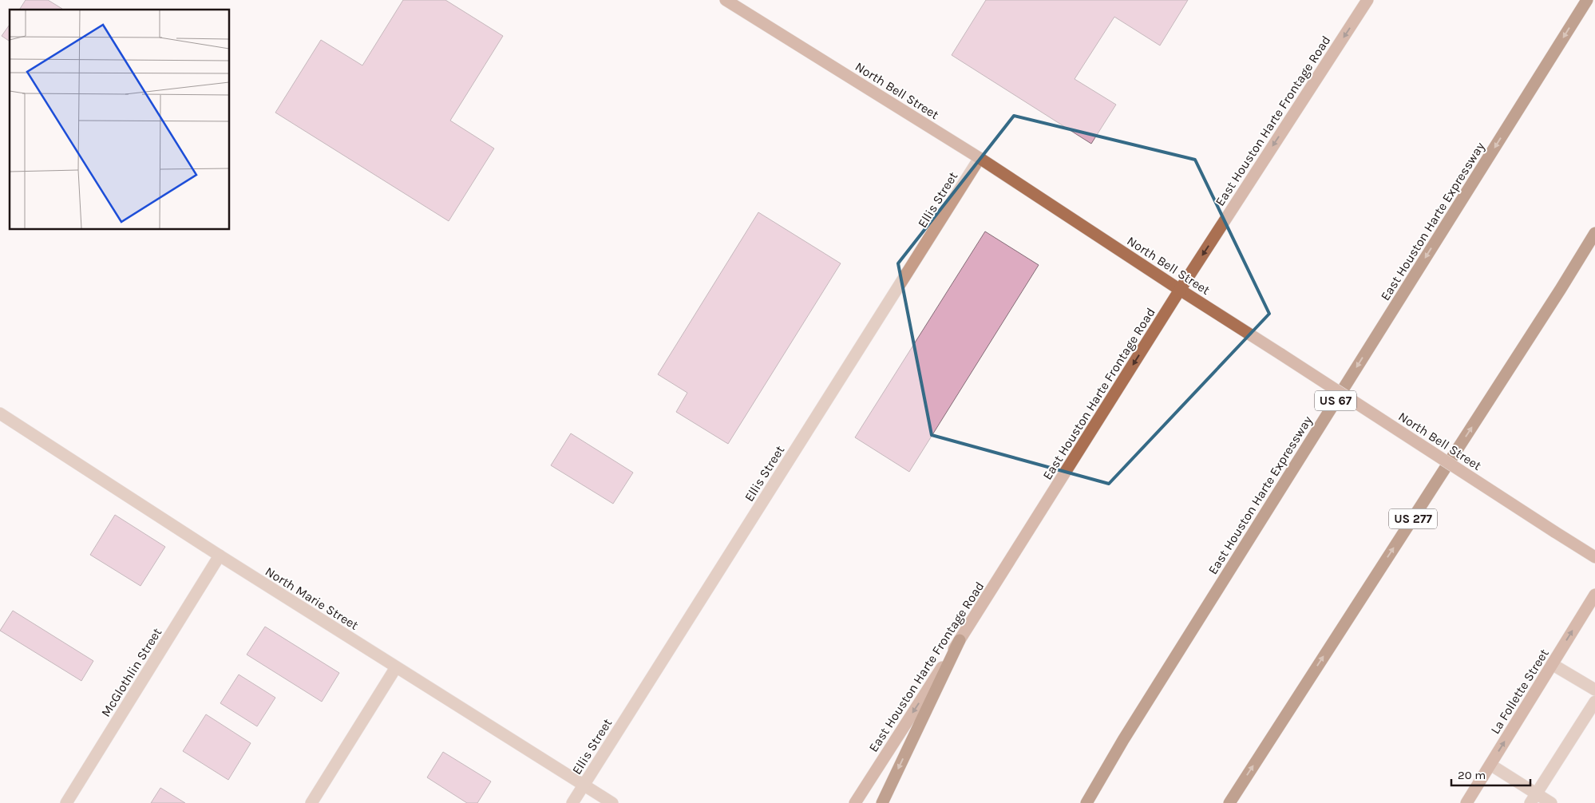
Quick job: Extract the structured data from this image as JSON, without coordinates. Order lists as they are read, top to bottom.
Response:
{
  "streets": {
    "highway": ["East Houston Harte Expressway", "US 67", "US 277"],
    "main road": ["North Bell Street", "East Houston Harte Frontage Road", "La Follette Street"],
    "street": ["Ellis Street", "North Marie Street", "McGlothlin Street"]
  },
  "crossings": [
    ["North Bell Street", "East Houston Harte Frontage Road"],
    ["North Bell Street", "Ellis Street"],
    ["Ellis Street", "North Marie Street"],
    ["North Marie Street", "McGlothlin Street"]
  ],
  "one_way": ["East Houston Harte Frontage Road", "East Houston Harte Expressway", "La Follette Street"],
  "scale_bar": "20 m"
}
